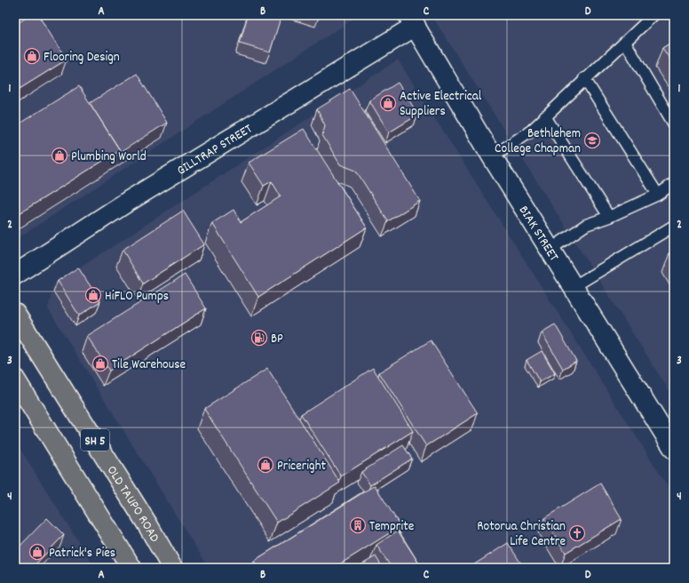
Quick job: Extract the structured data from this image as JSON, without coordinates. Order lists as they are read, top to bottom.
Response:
{
  "streets": {
    "highway": ["SH 5", "OLD TAUPO ROAD"],
    "street": ["GILLTRAP STREET", "BIAK STREET"]
  },
  "crossings": [
    ["GILLTRAP STREET", "BIAK STREET"]
  ],
  "places": {
    "shop": [
      "Flooring Design",
      "Active Electrical Suppliers",
      "Plumbing World",
      "HiFLO Pumps",
      "Tile Warehouse",
      "Priceright",
      "Patrick's Pies"
    ],
    "school or university": ["Bethlehem College Chapman"],
    "fuel station": ["BP"],
    "building": ["Temprite"],
    "church": ["Rotorua Christian Life Centre"]
  },
  "grid": {
    "columns": [
      "A",
      "B",
      "C",
      "D"
    ],
    "rows": [
      "1",
      "2",
      "3",
      "4"
    ]
  }
}
